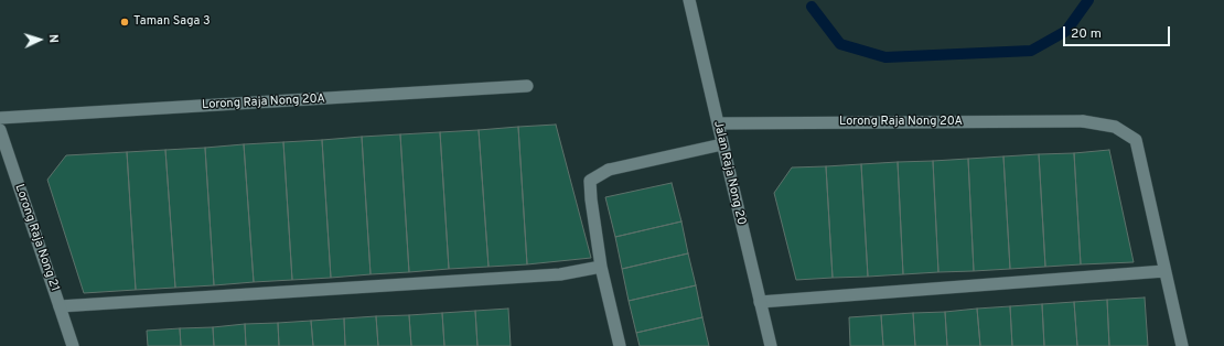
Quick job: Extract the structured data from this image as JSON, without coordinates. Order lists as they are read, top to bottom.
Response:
{
  "streets": {
    "street": ["Lorong Raja Nong 20A", "Jalan Raja Nong 20", "Lorong Raja Nong 21"]
  },
  "crossings": [
    ["Lorong Raja Nong 20A", "Jalan Raja Nong 20"]
  ],
  "places": ["Taman Saga 3"],
  "scale_bar": "20 m",
  "north": "right"
}
